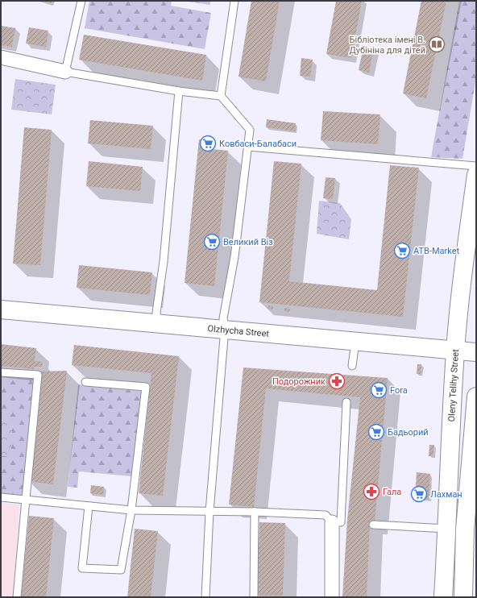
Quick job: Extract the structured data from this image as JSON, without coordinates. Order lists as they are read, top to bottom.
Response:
{
  "streets": {
    "main road": ["Olzhycha Street", "Oleny Telihy Street"]
  },
  "crossings": [
    ["Olzhycha Street", "Oleny Telihy Street"]
  ],
  "places": {
    "library": ["Бібліотека імені В. Дубініна для дітей"],
    "supermarket": [
      "Ковбаси-Балабаси",
      "Великий Віз",
      "ATB-Market",
      "Fora",
      "Бадьорий",
      "Лахман"
    ],
    "pharmacy": ["Подорожник", "Гала"]
  }
}
